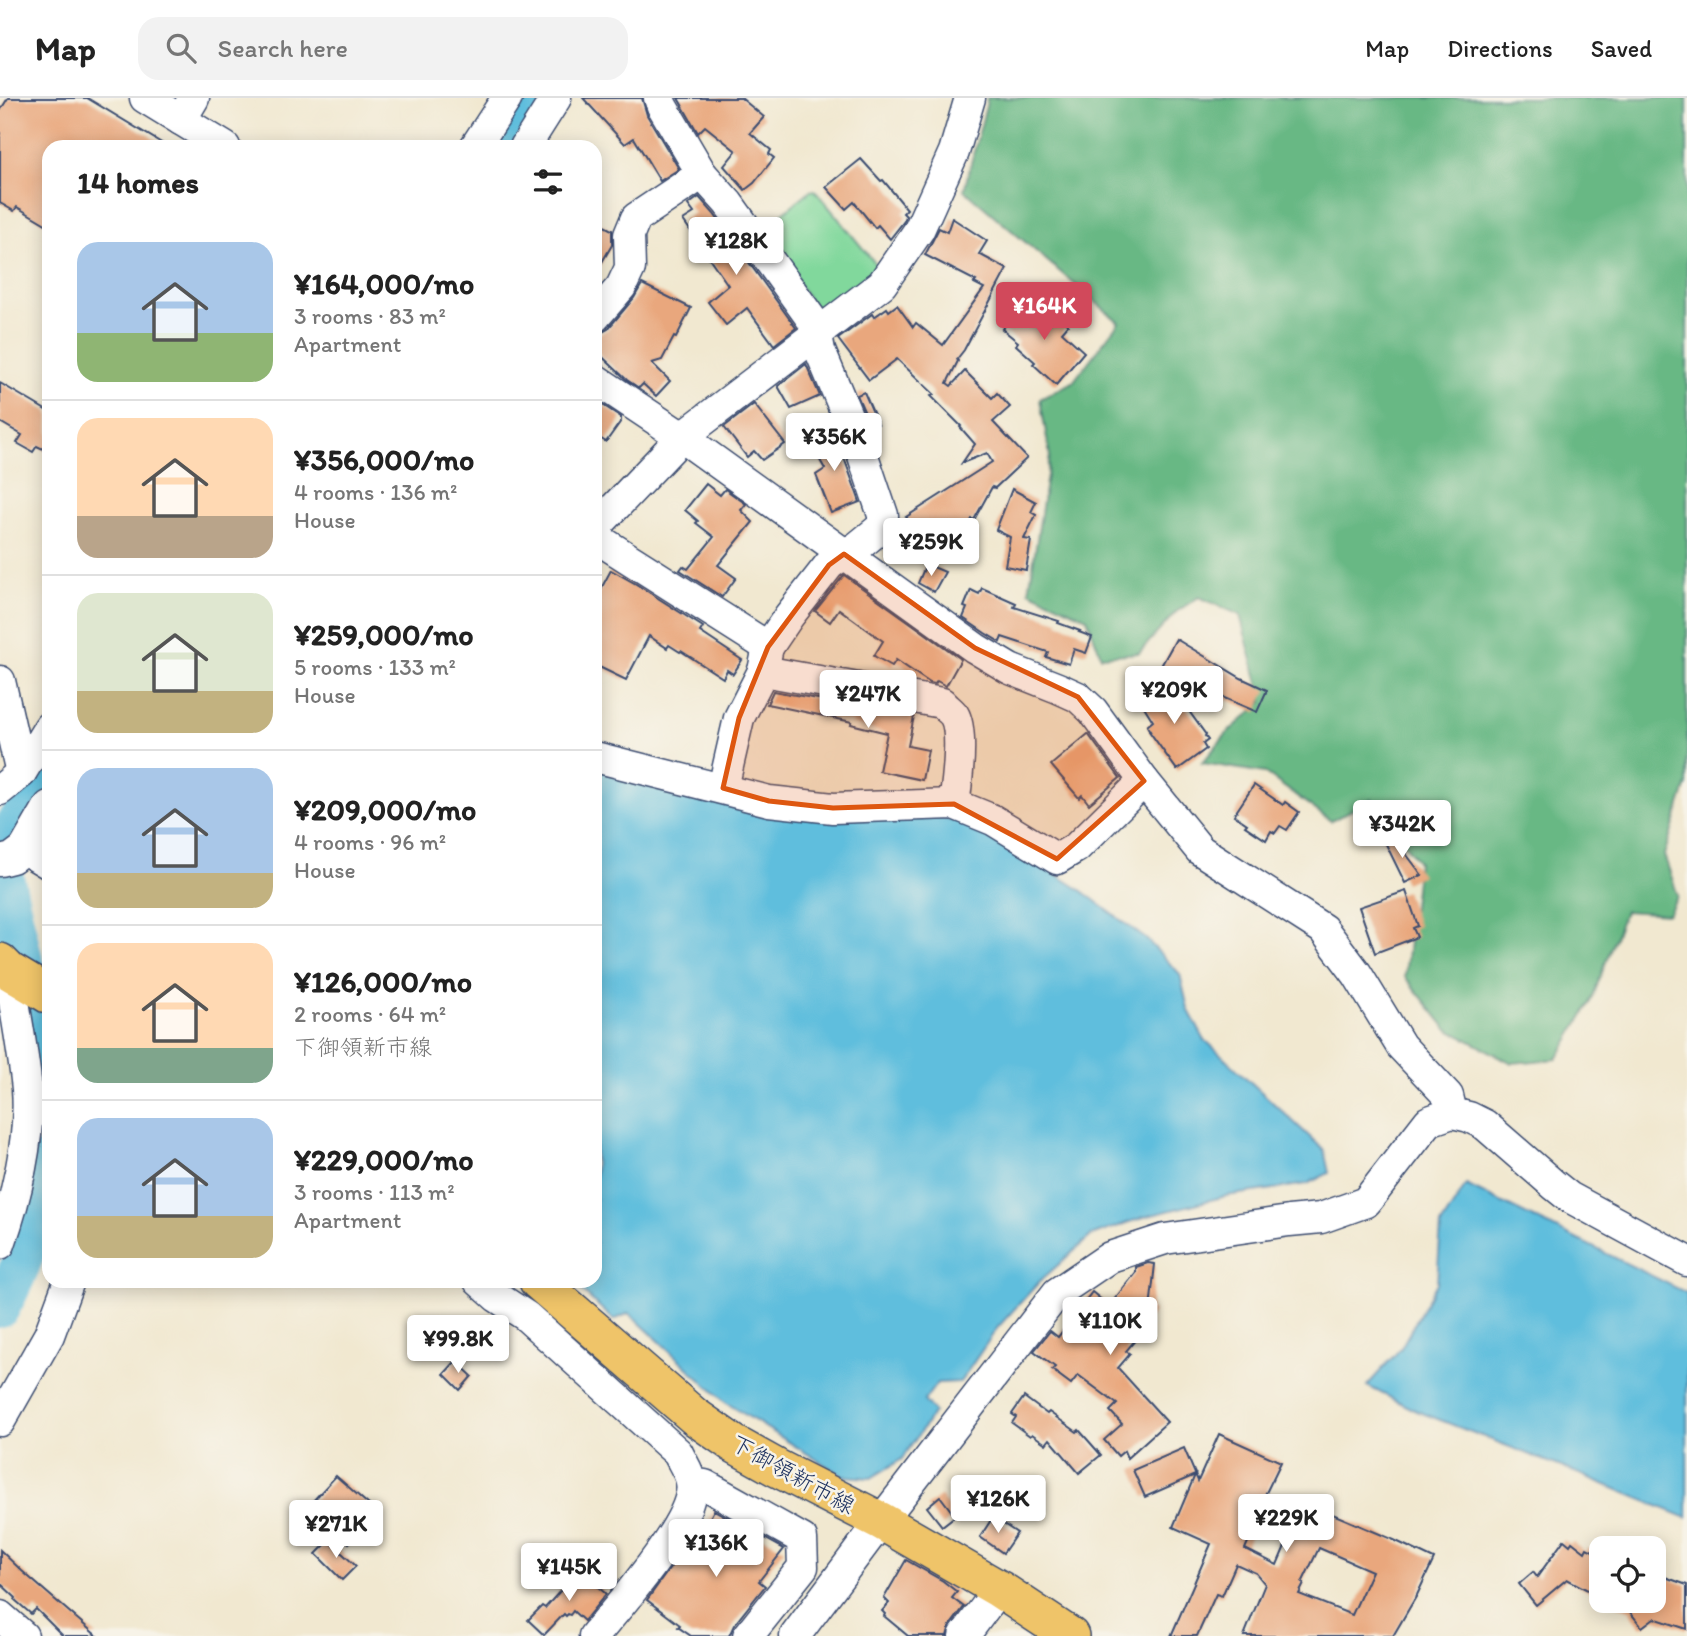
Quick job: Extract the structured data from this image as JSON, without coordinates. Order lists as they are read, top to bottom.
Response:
{
  "streets": {
    "main road": ["下御領新市線"]
  },
  "page": {
    "header": "Map",
    "search": "Search here",
    "nav": ["Map", "Directions", "Saved"],
    "heading": "14 homes",
    "price": [
      "¥128K",
      "¥164K",
      "¥356K",
      "¥259K",
      "¥209K",
      "¥247K",
      "¥342K",
      "¥110K",
      "¥99.8K",
      "¥126K",
      "¥229K",
      "¥271K",
      "¥136K",
      "¥145K"
    ],
    "list": [
      {
        "name": "¥164,000/mo",
        "note": "3 rooms · 83 m² · Apartment"
      },
      {
        "name": "¥356,000/mo",
        "note": "4 rooms · 136 m² · House"
      },
      {
        "name": "¥259,000/mo",
        "note": "5 rooms · 133 m² · House"
      },
      {
        "name": "¥209,000/mo",
        "note": "4 rooms · 96 m² · House"
      },
      {
        "name": "¥126,000/mo",
        "note": "2 rooms · 64 m² · 下御領新市線"
      },
      {
        "name": "¥229,000/mo",
        "note": "3 rooms · 113 m² · Apartment"
      }
    ]
  }
}
